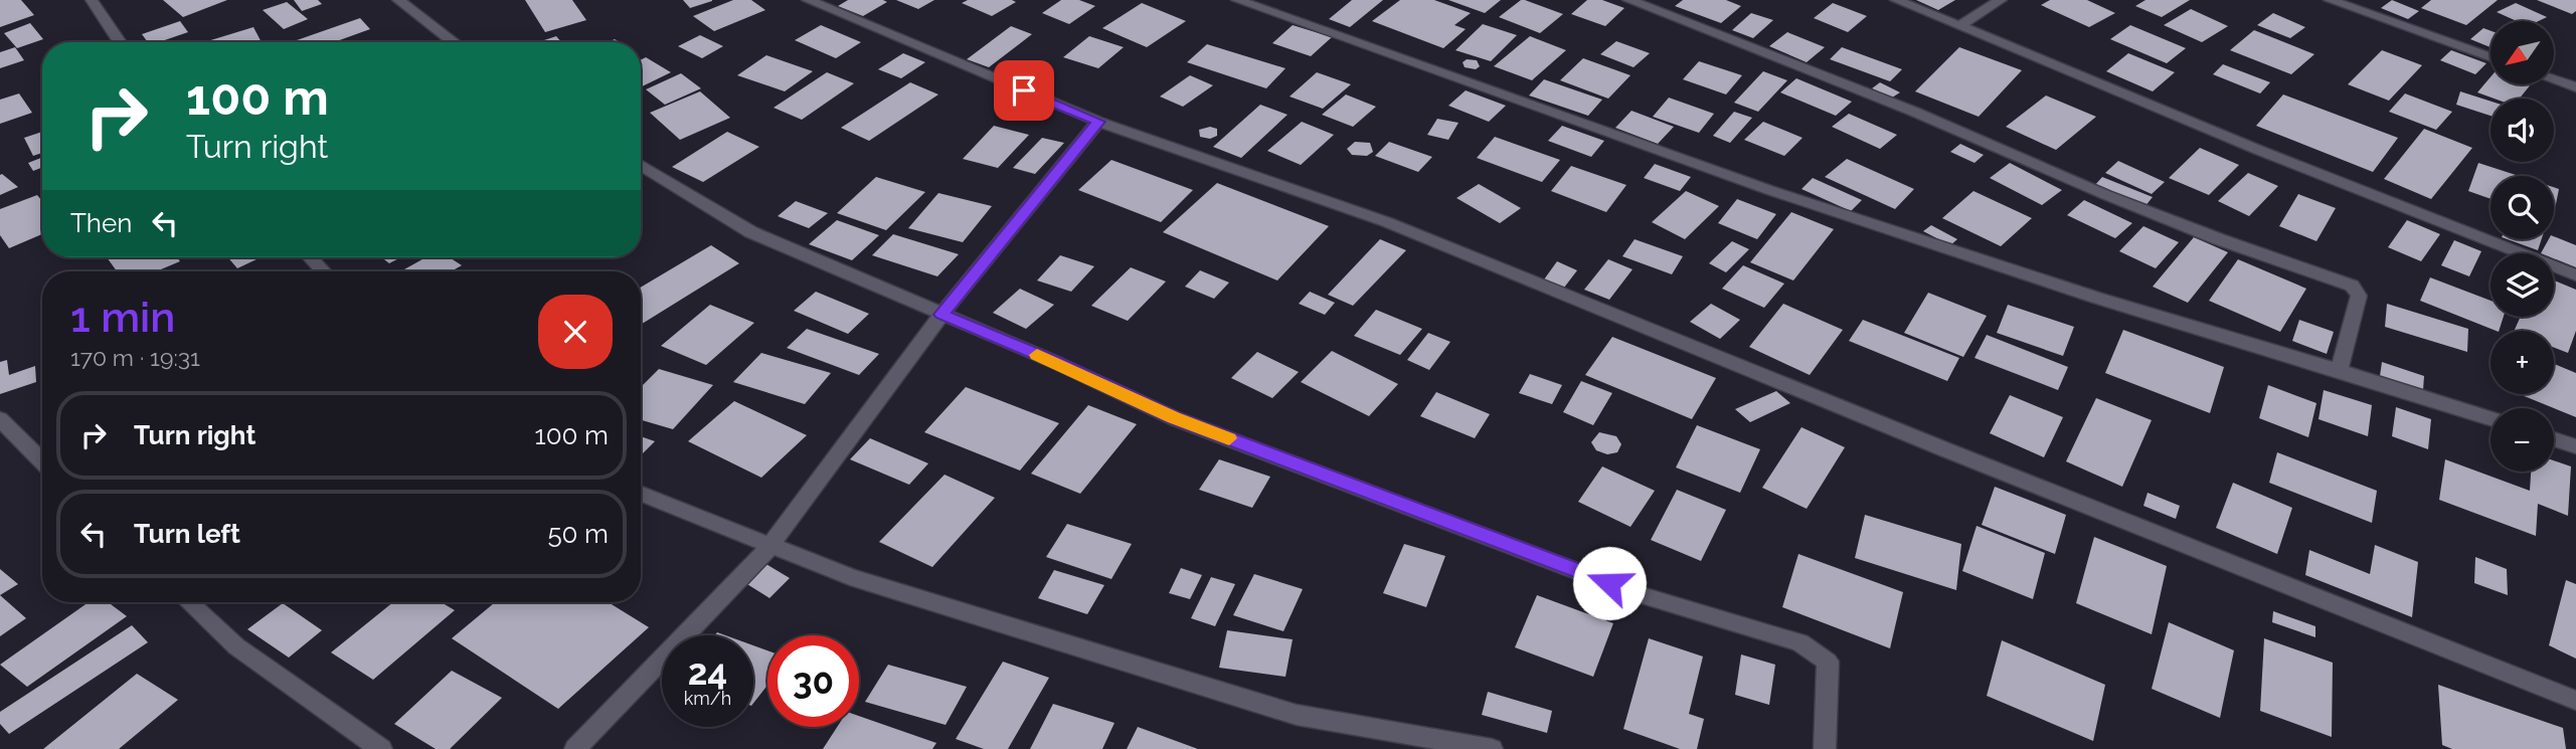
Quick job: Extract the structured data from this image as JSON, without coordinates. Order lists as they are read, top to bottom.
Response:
{
  "north": "bottom left",
  "page": {
    "map_buttons": ["+", "−"],
    "turn": ["100 m", "Turn right"],
    "then": "Then",
    "heading": ["1 min", "170 m · 19:31"],
    "list": [
      {
        "name": "Turn right",
        "value": "100 m"
      },
      {
        "name": "Turn left",
        "value": "50 m"
      }
    ],
    "speed": "24 km/h",
    "limit": "30"
  }
}
